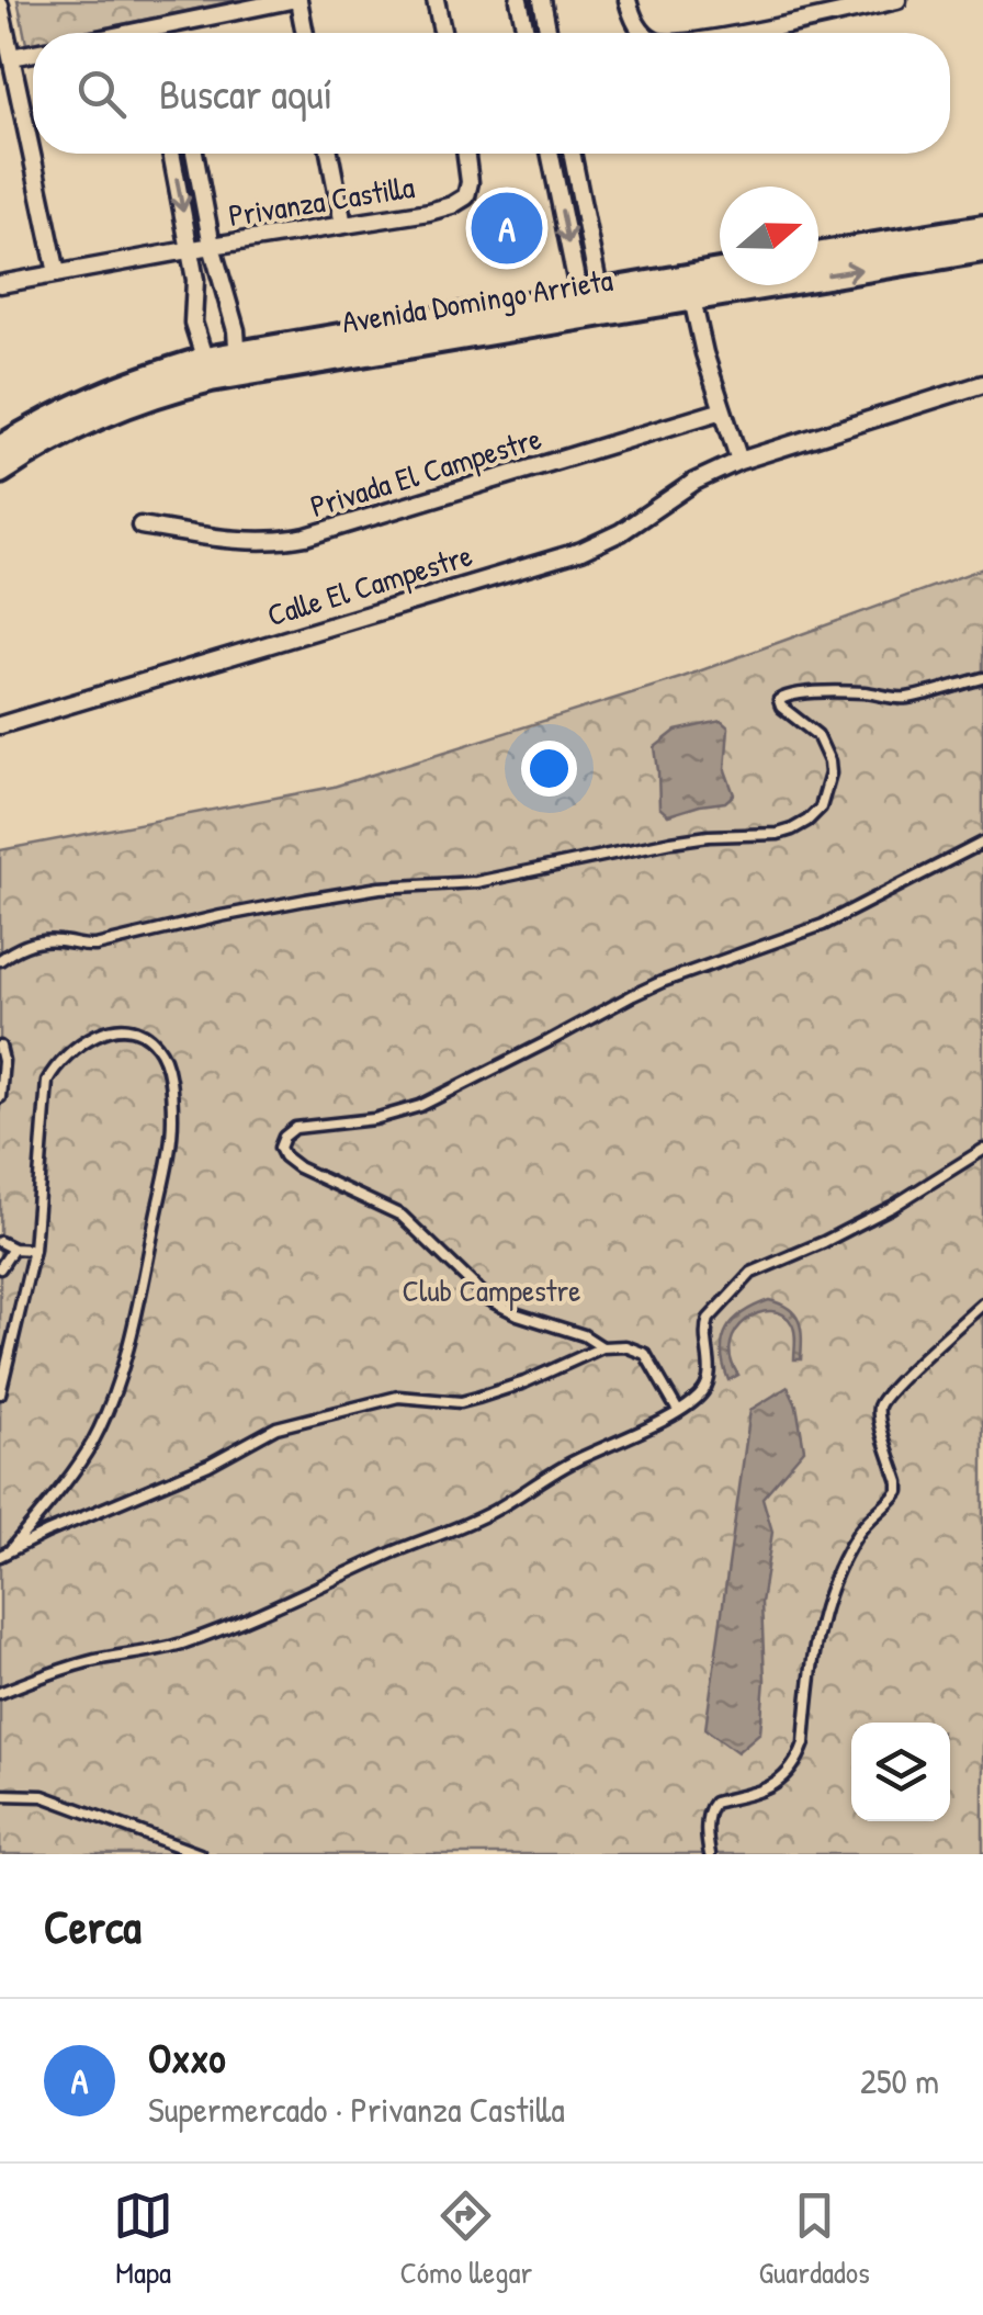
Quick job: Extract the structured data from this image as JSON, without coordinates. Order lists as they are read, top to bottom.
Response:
{
  "streets": {
    "main road": ["Avenida Domingo Arrieta"],
    "street": ["Privanza Castilla", "Privada El Campestre", "Calle El Campestre"]
  },
  "parks": ["Club Campestre"],
  "north": "right",
  "page": {
    "search": "Buscar aquí",
    "pins": "A",
    "heading": "Cerca",
    "list": [
      {
        "mark": "A",
        "name": "Oxxo",
        "note": "Supermercado · Privanza Castilla",
        "value": "250 m"
      }
    ],
    "nav": ["Mapa", "Cómo llegar", "Guardados"]
  }
}
